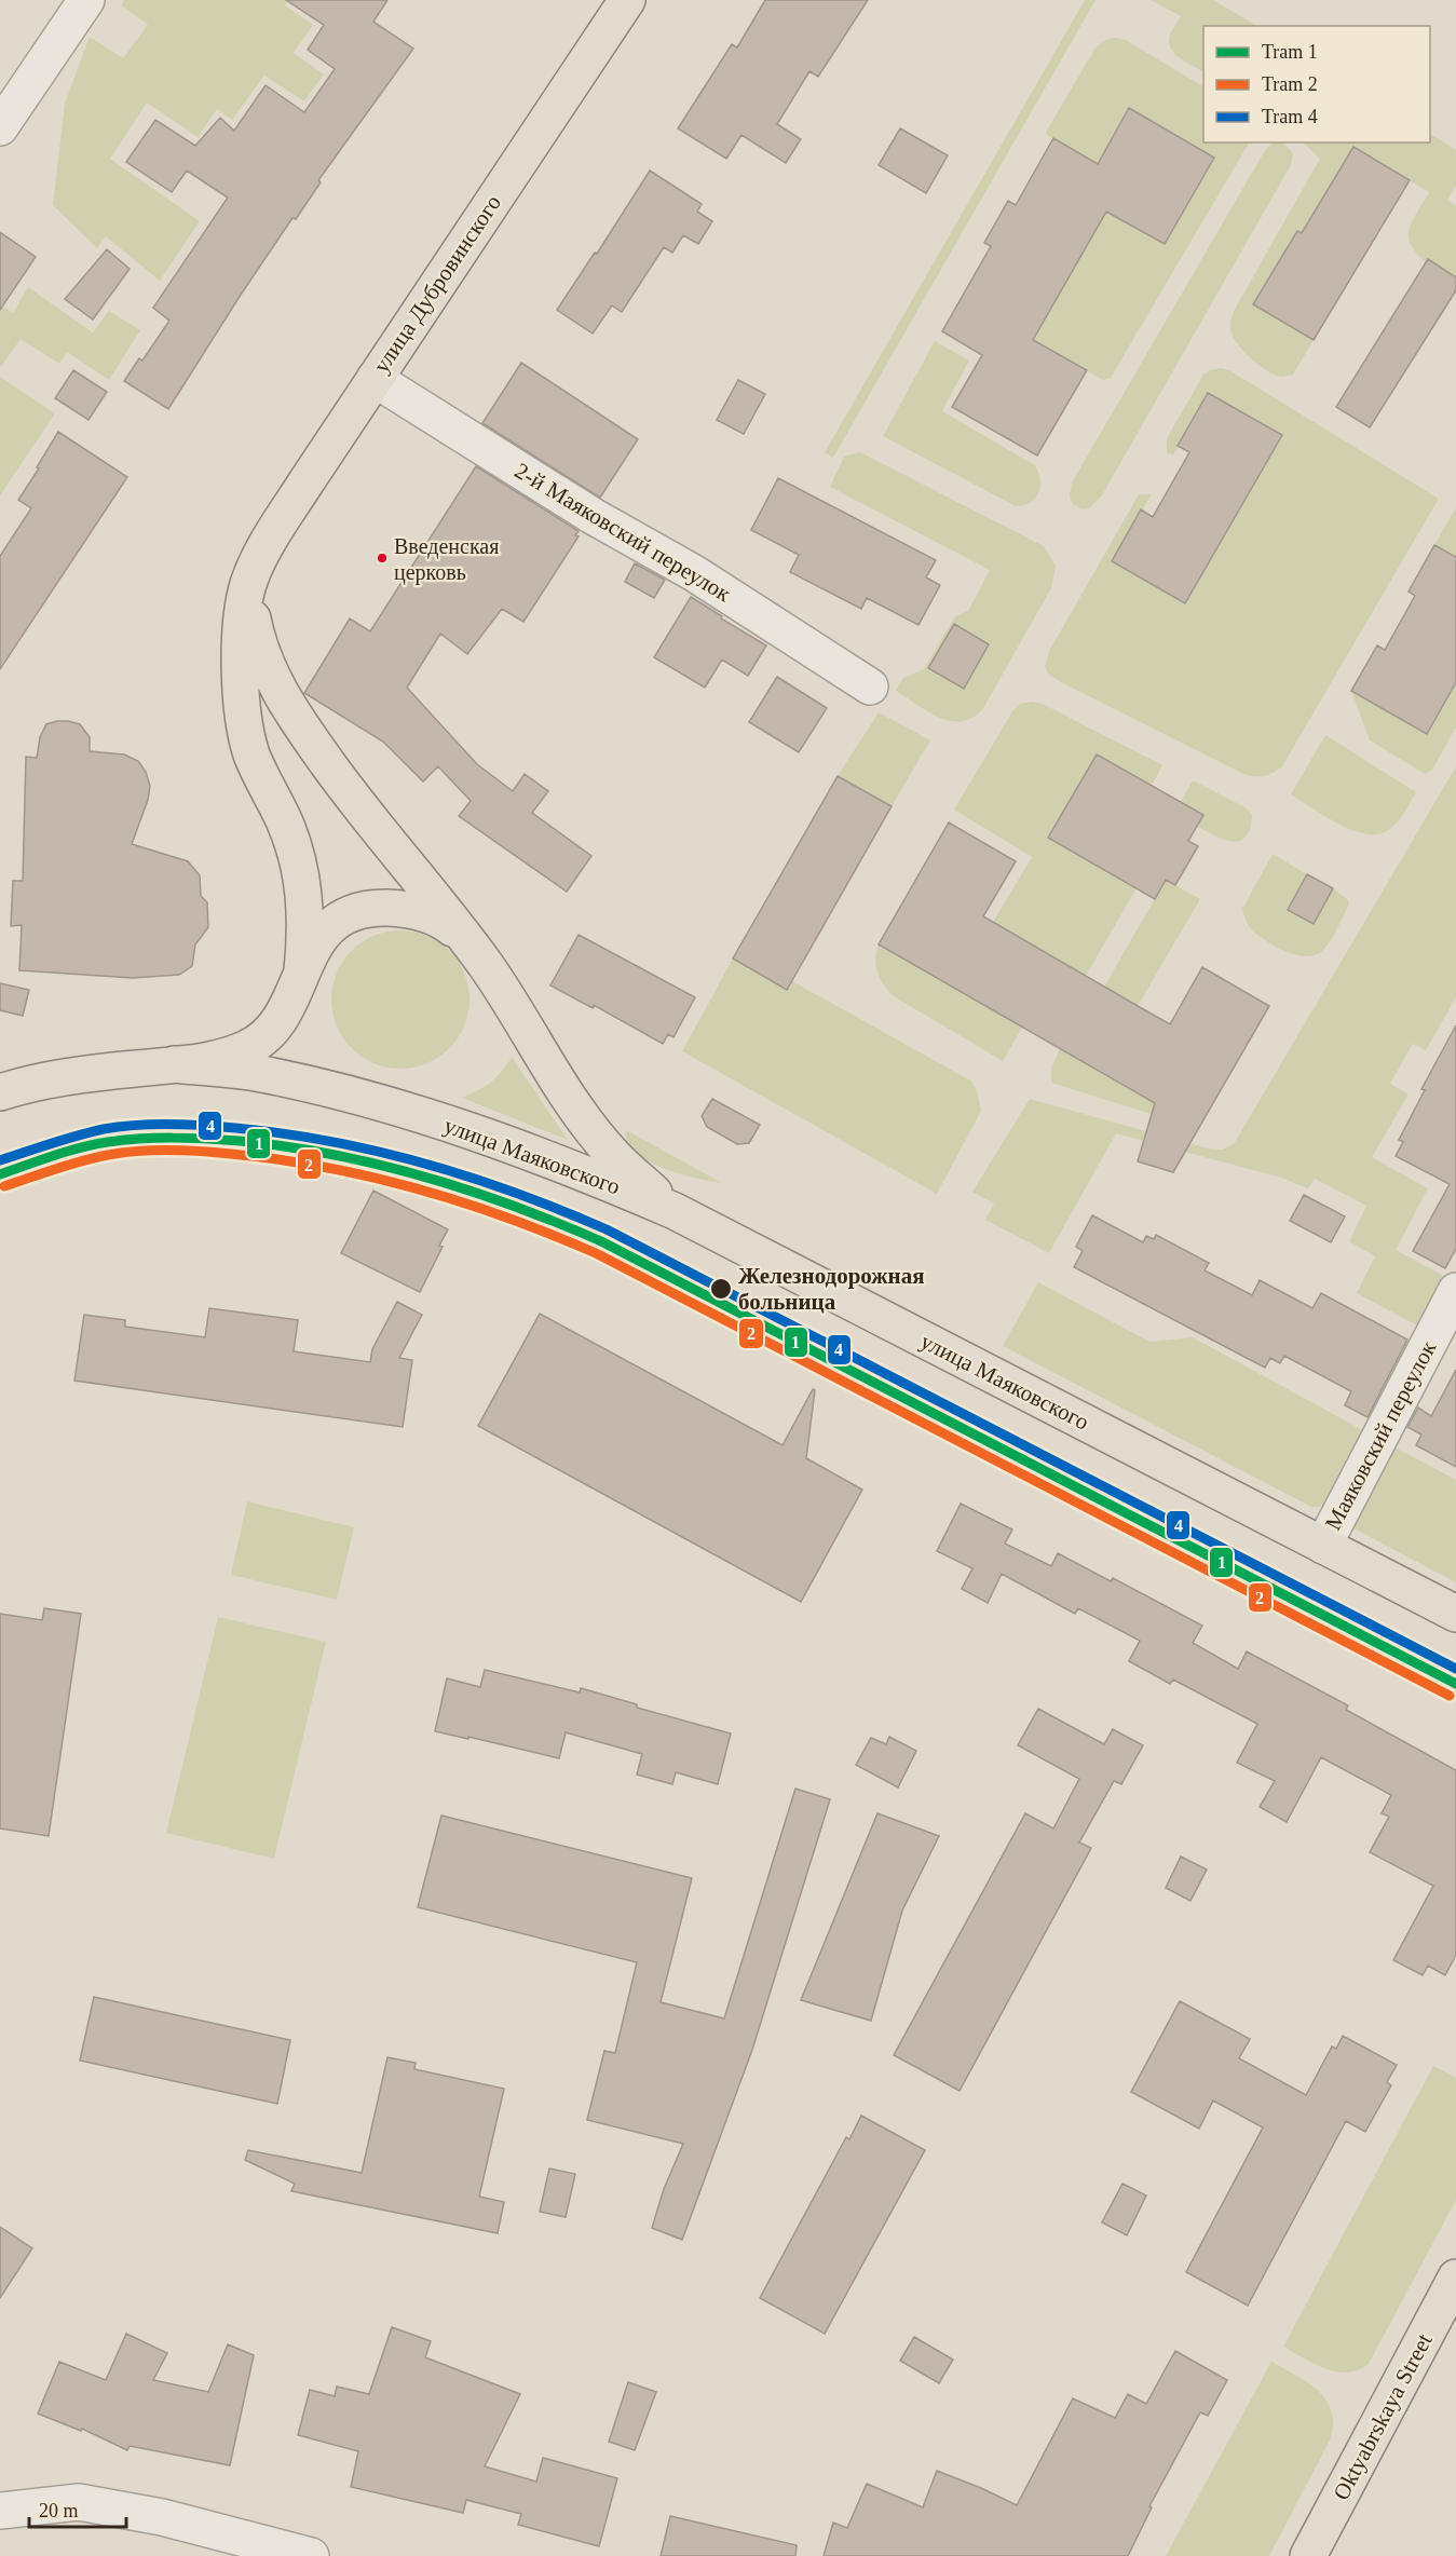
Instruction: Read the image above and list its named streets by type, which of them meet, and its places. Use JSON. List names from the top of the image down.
{
  "streets": {
    "main road": ["улица Дубровинского", "улица Маяковского", "Oktyabrskaya Street"],
    "street": ["2-й Маяковский переулок", "Маяковский переулок"]
  },
  "crossings": [
    ["улица Дубровинского", "2-й Маяковский переулок"],
    ["улица Маяковского", "Маяковский переулок"]
  ],
  "places": ["Введенская церковь", "Железнодорожная больница"],
  "lines": ["tram line 4", "tram line 1", "tram line 2"],
  "legend": ["Tram 1", "Tram 2", "Tram 4"],
  "scale_bar": "20 m"
}
